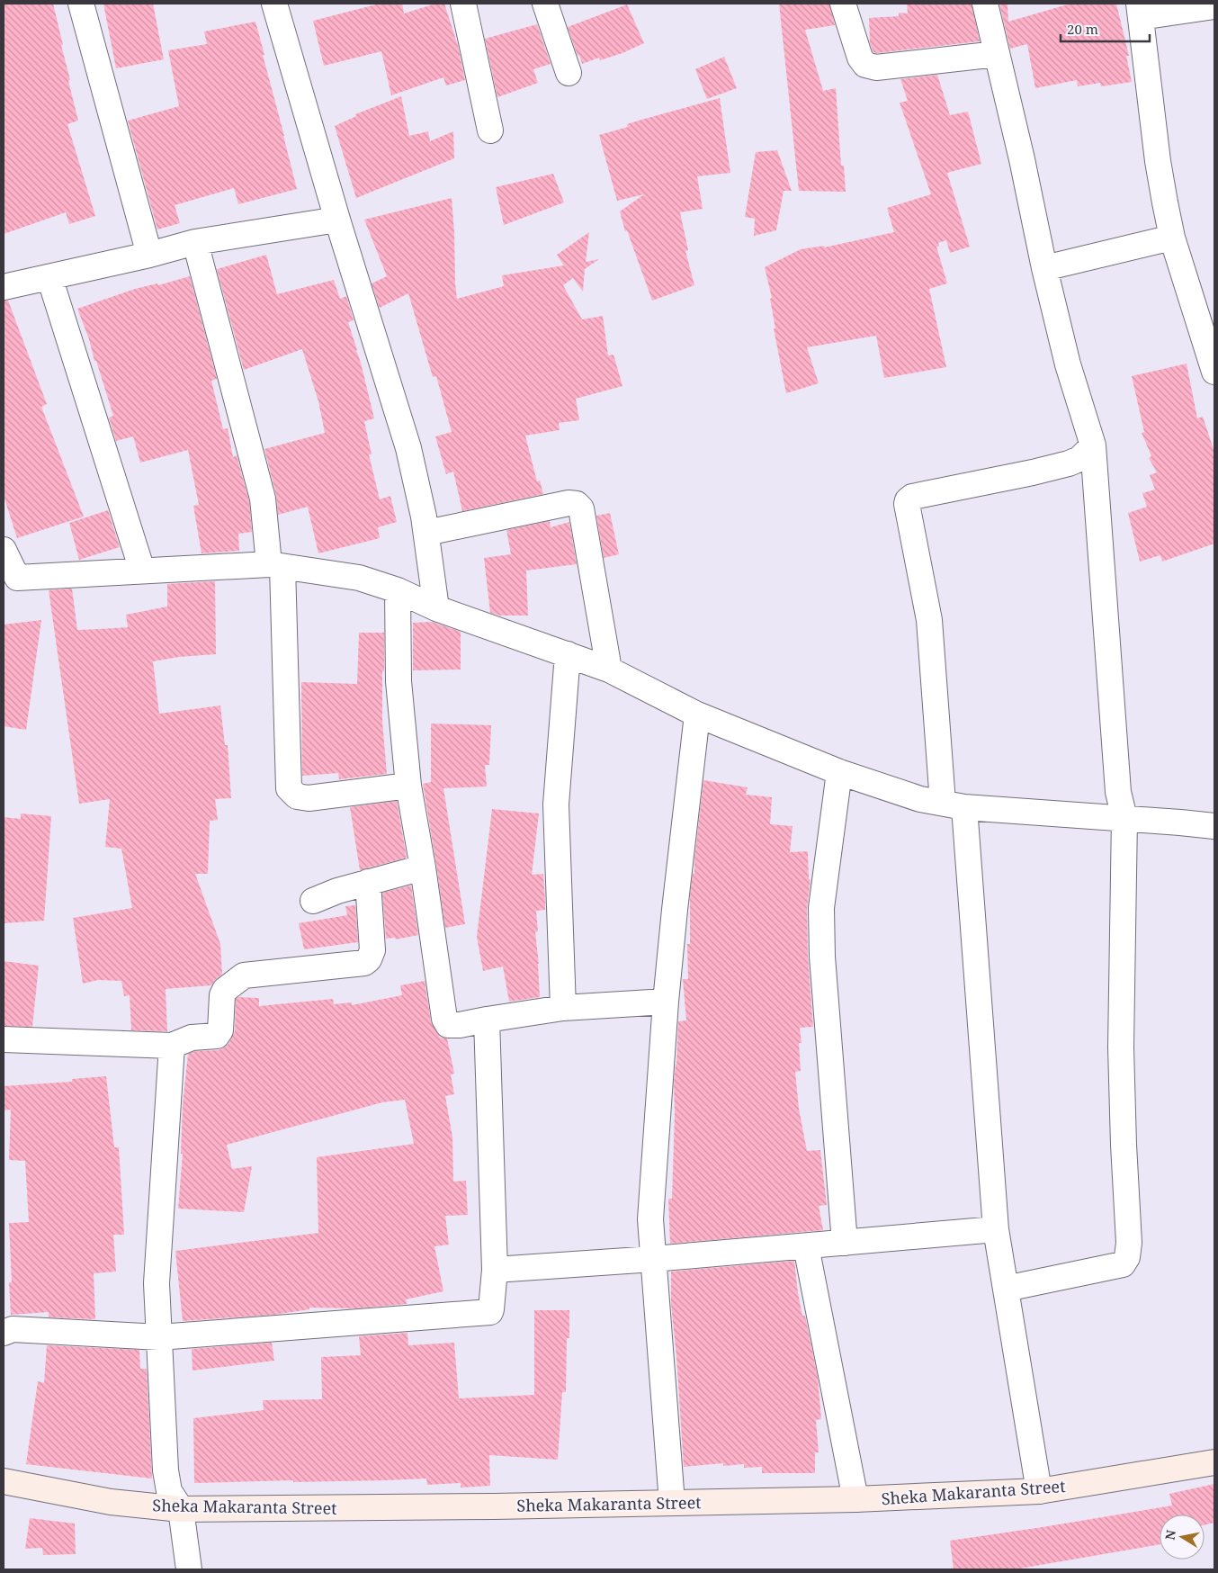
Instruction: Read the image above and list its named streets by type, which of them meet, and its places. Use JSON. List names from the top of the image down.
{
  "streets": {
    "street": ["Sheka Makaranta Street"]
  },
  "scale_bar": "20 m",
  "north": "left"
}
